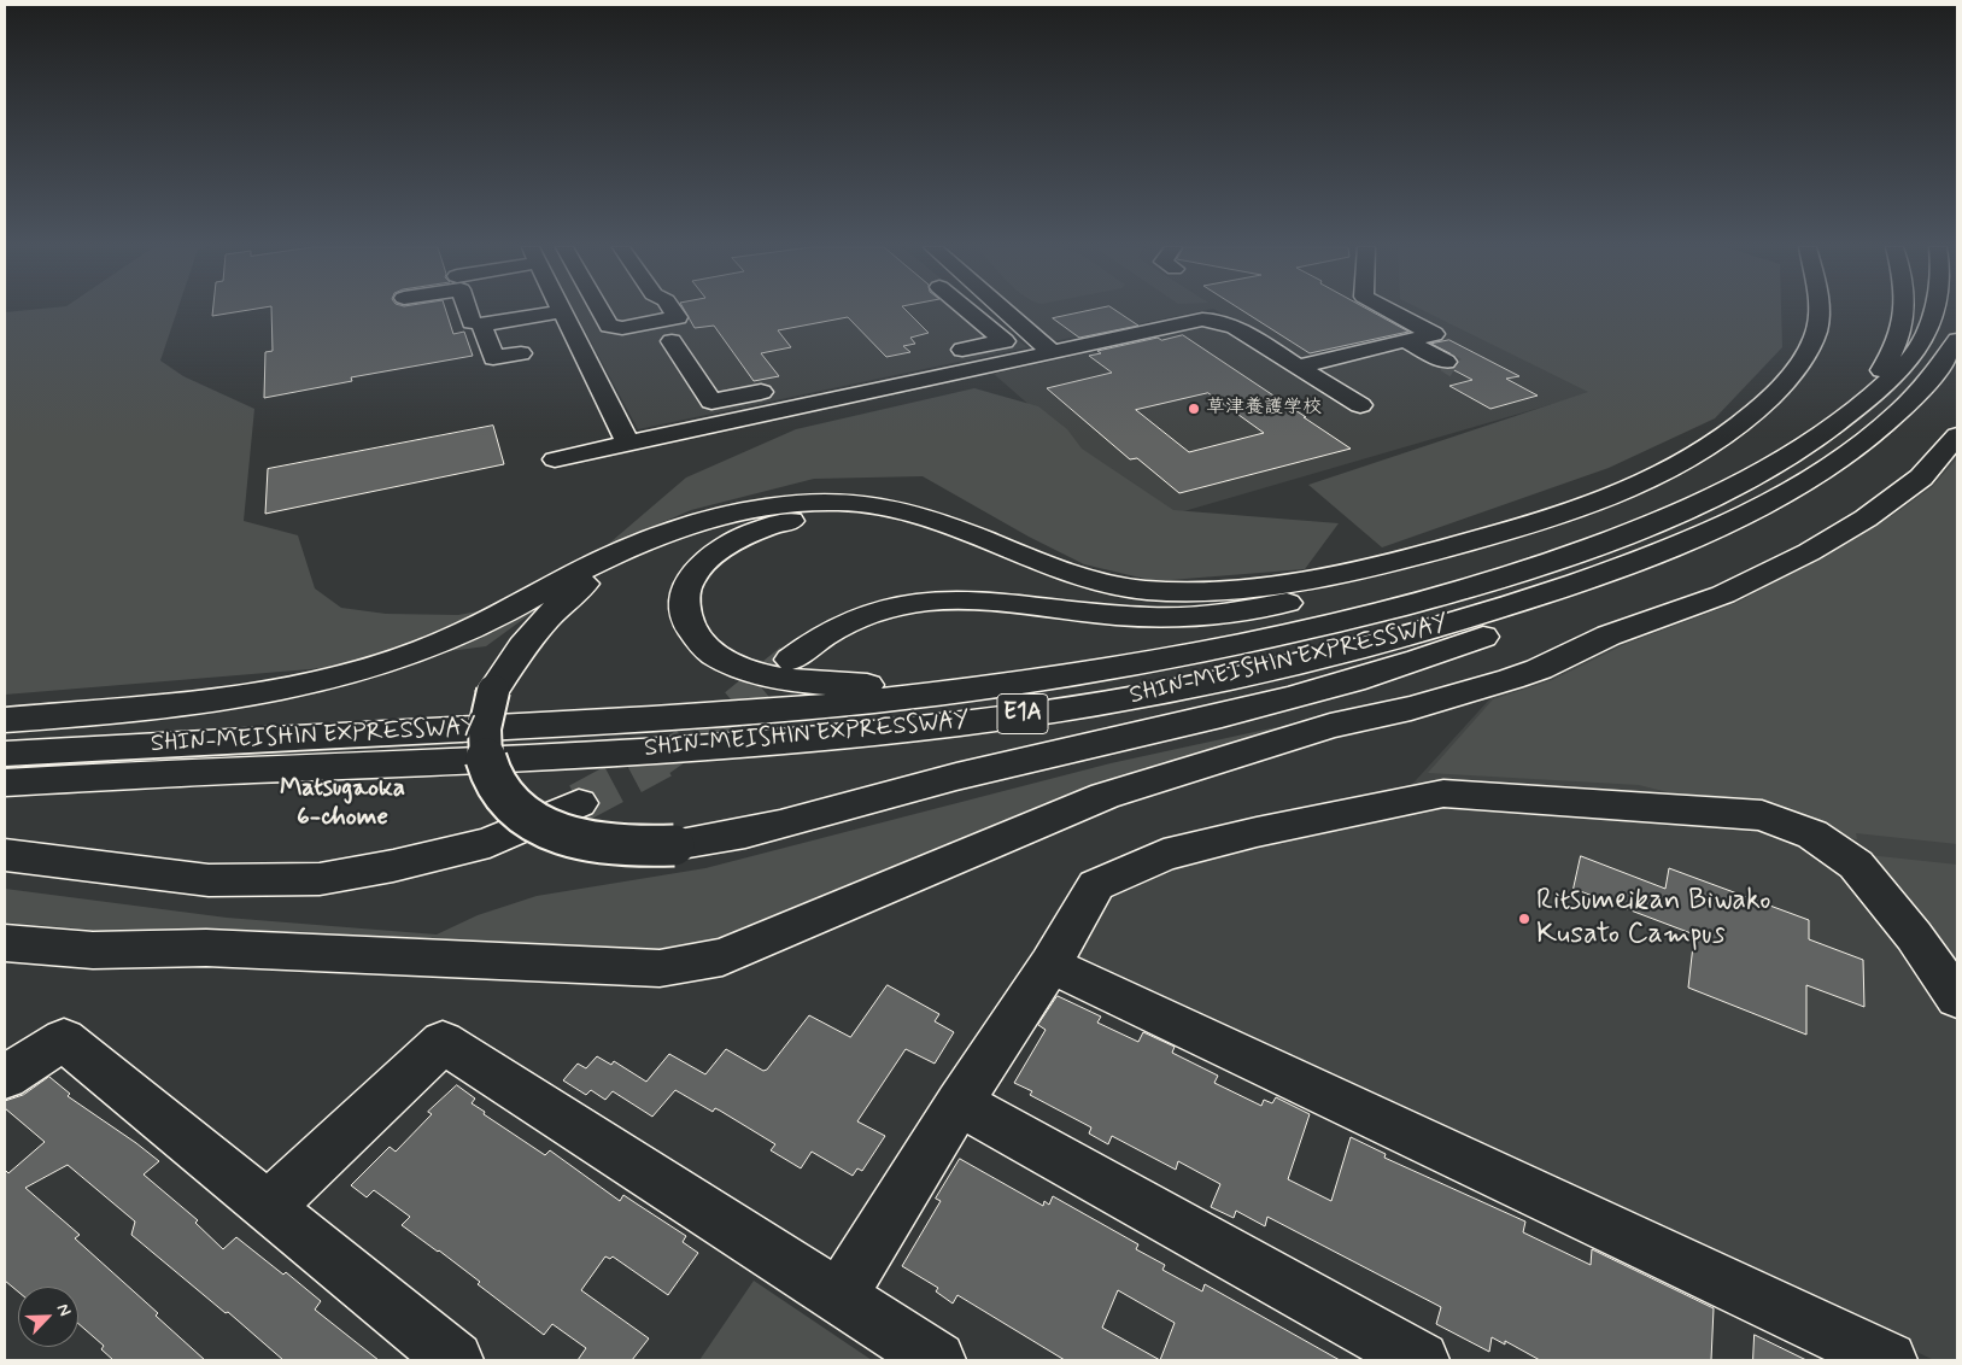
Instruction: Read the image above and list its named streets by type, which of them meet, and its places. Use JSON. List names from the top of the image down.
{
  "streets": {
    "main road": ["SHIN-MEISHIN EXPRESSWAY", "E1A"]
  },
  "districts": ["Matsugaoka 6-chome"],
  "places": ["草津養護学校", "Ritsumeikan Biwako Kusato Campus"],
  "north": "top right"
}
